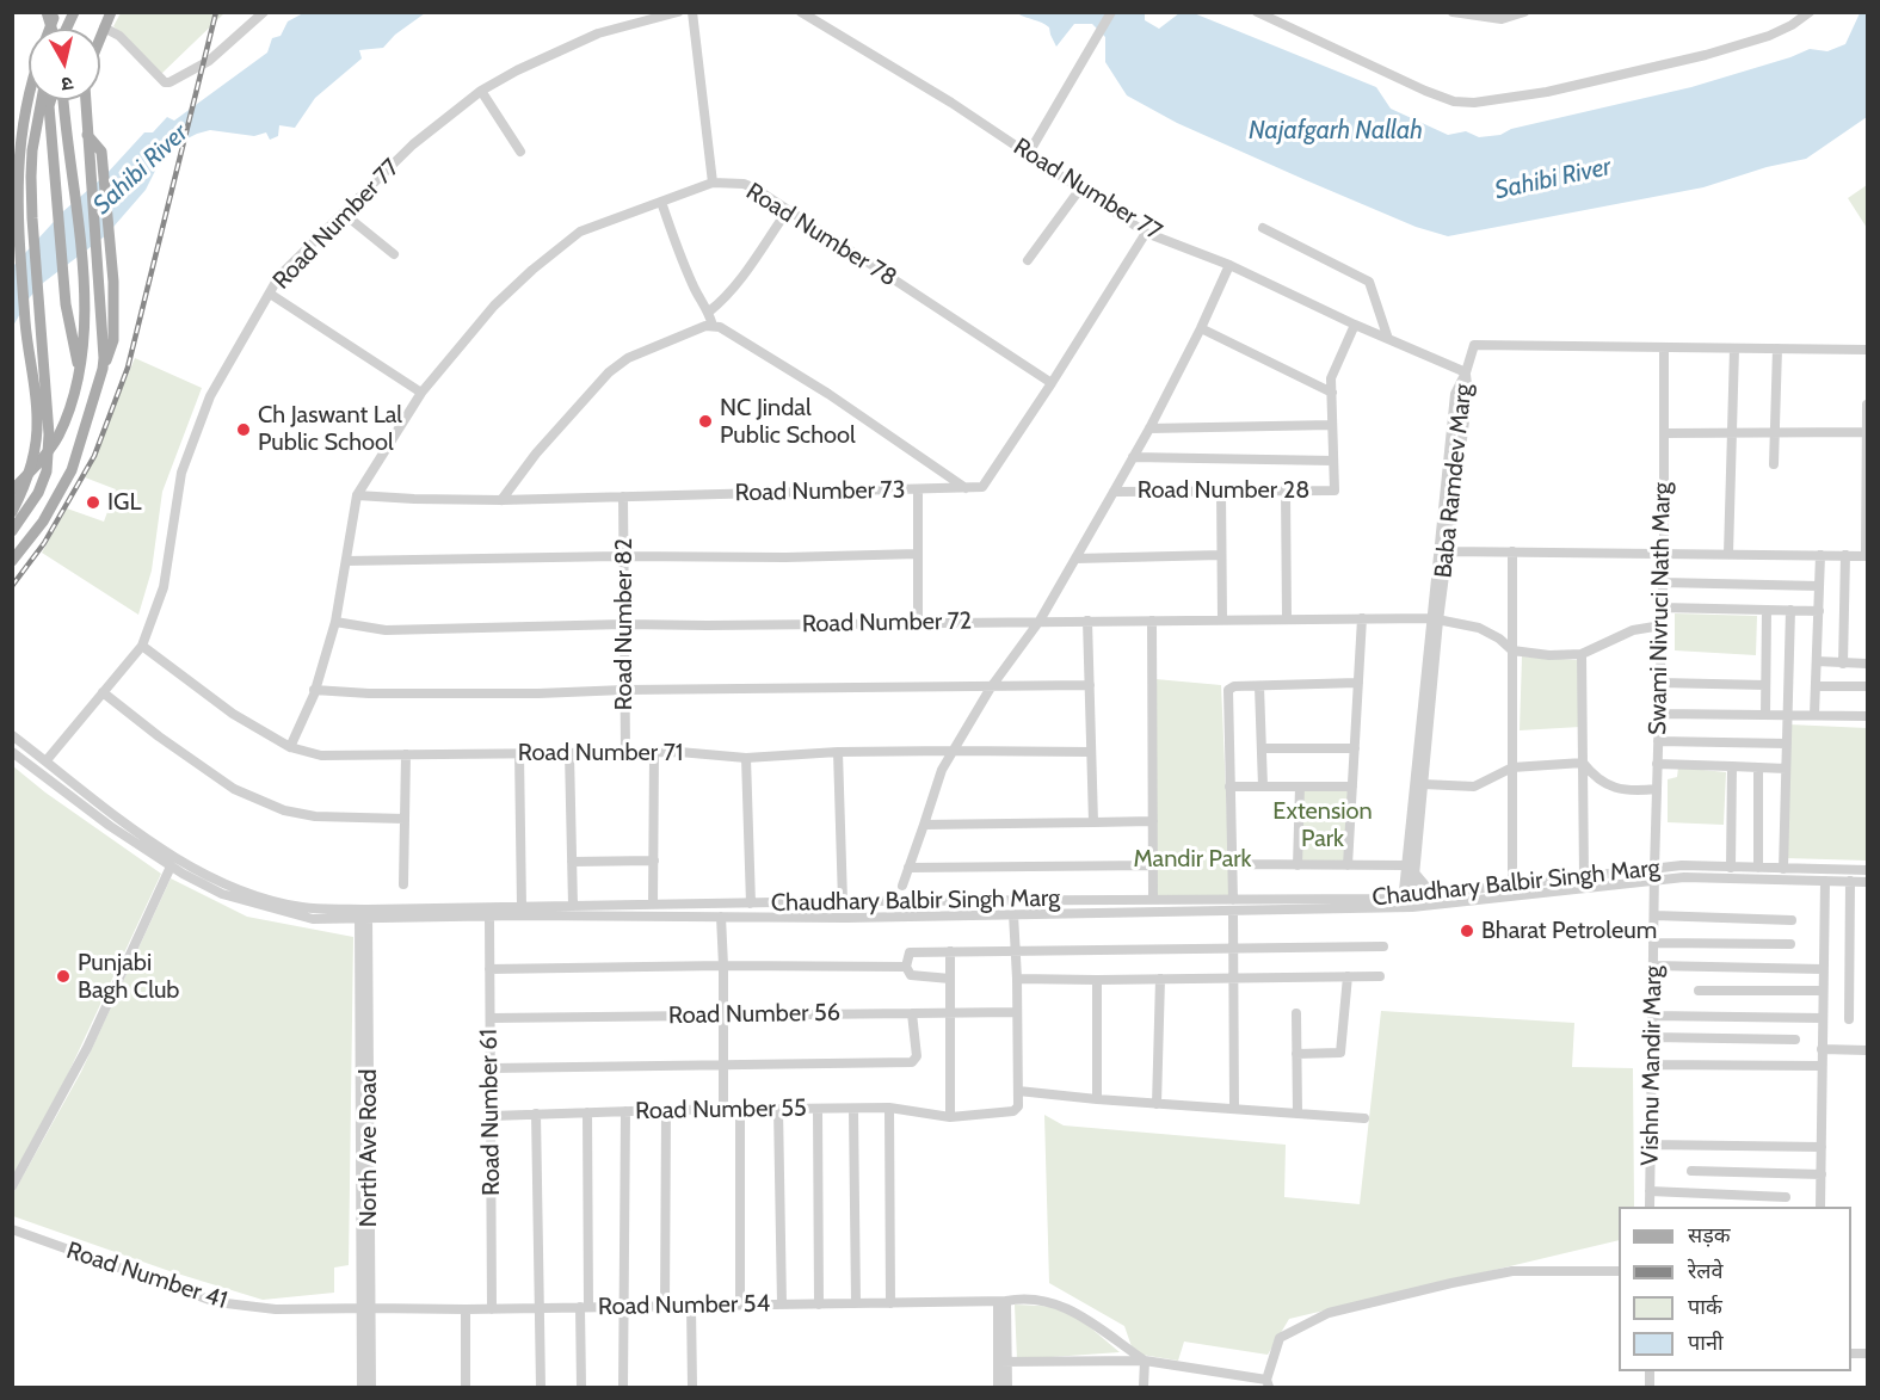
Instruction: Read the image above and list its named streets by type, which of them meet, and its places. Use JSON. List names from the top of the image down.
{
  "streets": {
    "street": [
      "Road Number 77",
      "Road Number 78",
      "Baba Ramdev Marg",
      "Road Number 28",
      "Road Number 73",
      "Swami Nivruci Nath Marg",
      "Road Number 72",
      "Road Number 82",
      "Road Number 71",
      "Chaudhary Balbir Singh Marg",
      "Road Number 56",
      "Vishnu Mandir Marg",
      "Road Number 55",
      "Road Number 61",
      "North Ave Road",
      "Road Number 41",
      "Road Number 54"
    ]
  },
  "crossings": [
    ["Road Number 77", "Baba Ramdev Marg"],
    ["Road Number 77", "Road Number 28"],
    ["Road Number 77", "Road Number 71"],
    ["Road Number 77", "Chaudhary Balbir Singh Marg"],
    ["Road Number 78", "Road Number 73"],
    ["Road Number 78", "Road Number 72"],
    ["Road Number 78", "Road Number 71"],
    ["Baba Ramdev Marg", "Road Number 72"],
    ["Baba Ramdev Marg", "Chaudhary Balbir Singh Marg"],
    ["Road Number 73", "Road Number 82"],
    ["Swami Nivruci Nath Marg", "Chaudhary Balbir Singh Marg"],
    ["Swami Nivruci Nath Marg", "Vishnu Mandir Marg"],
    ["Road Number 72", "Road Number 82"],
    ["Road Number 82", "Road Number 71"],
    ["Chaudhary Balbir Singh Marg", "Vishnu Mandir Marg"],
    ["Chaudhary Balbir Singh Marg", "Road Number 61"],
    ["Chaudhary Balbir Singh Marg", "North Ave Road"],
    ["Road Number 56", "Road Number 61"],
    ["Road Number 55", "Road Number 61"],
    ["Road Number 61", "Road Number 54"],
    ["North Ave Road", "Road Number 41"],
    ["North Ave Road", "Road Number 54"],
    ["Road Number 41", "Road Number 54"]
  ],
  "water": ["Najafgarh Nallah", "Sahibi River"],
  "parks": ["Extension Park", "Mandir Park"],
  "places": [
    "NC Jindal Public School",
    "Ch Jaswant Lal Public School",
    "IGL",
    "Bharat Petroleum",
    "Punjabi Bagh Club"
  ],
  "legend": [
    "सड़क",
    "रेलवे",
    "पार्क",
    "पानी"
  ],
  "north": "bottom"
}
